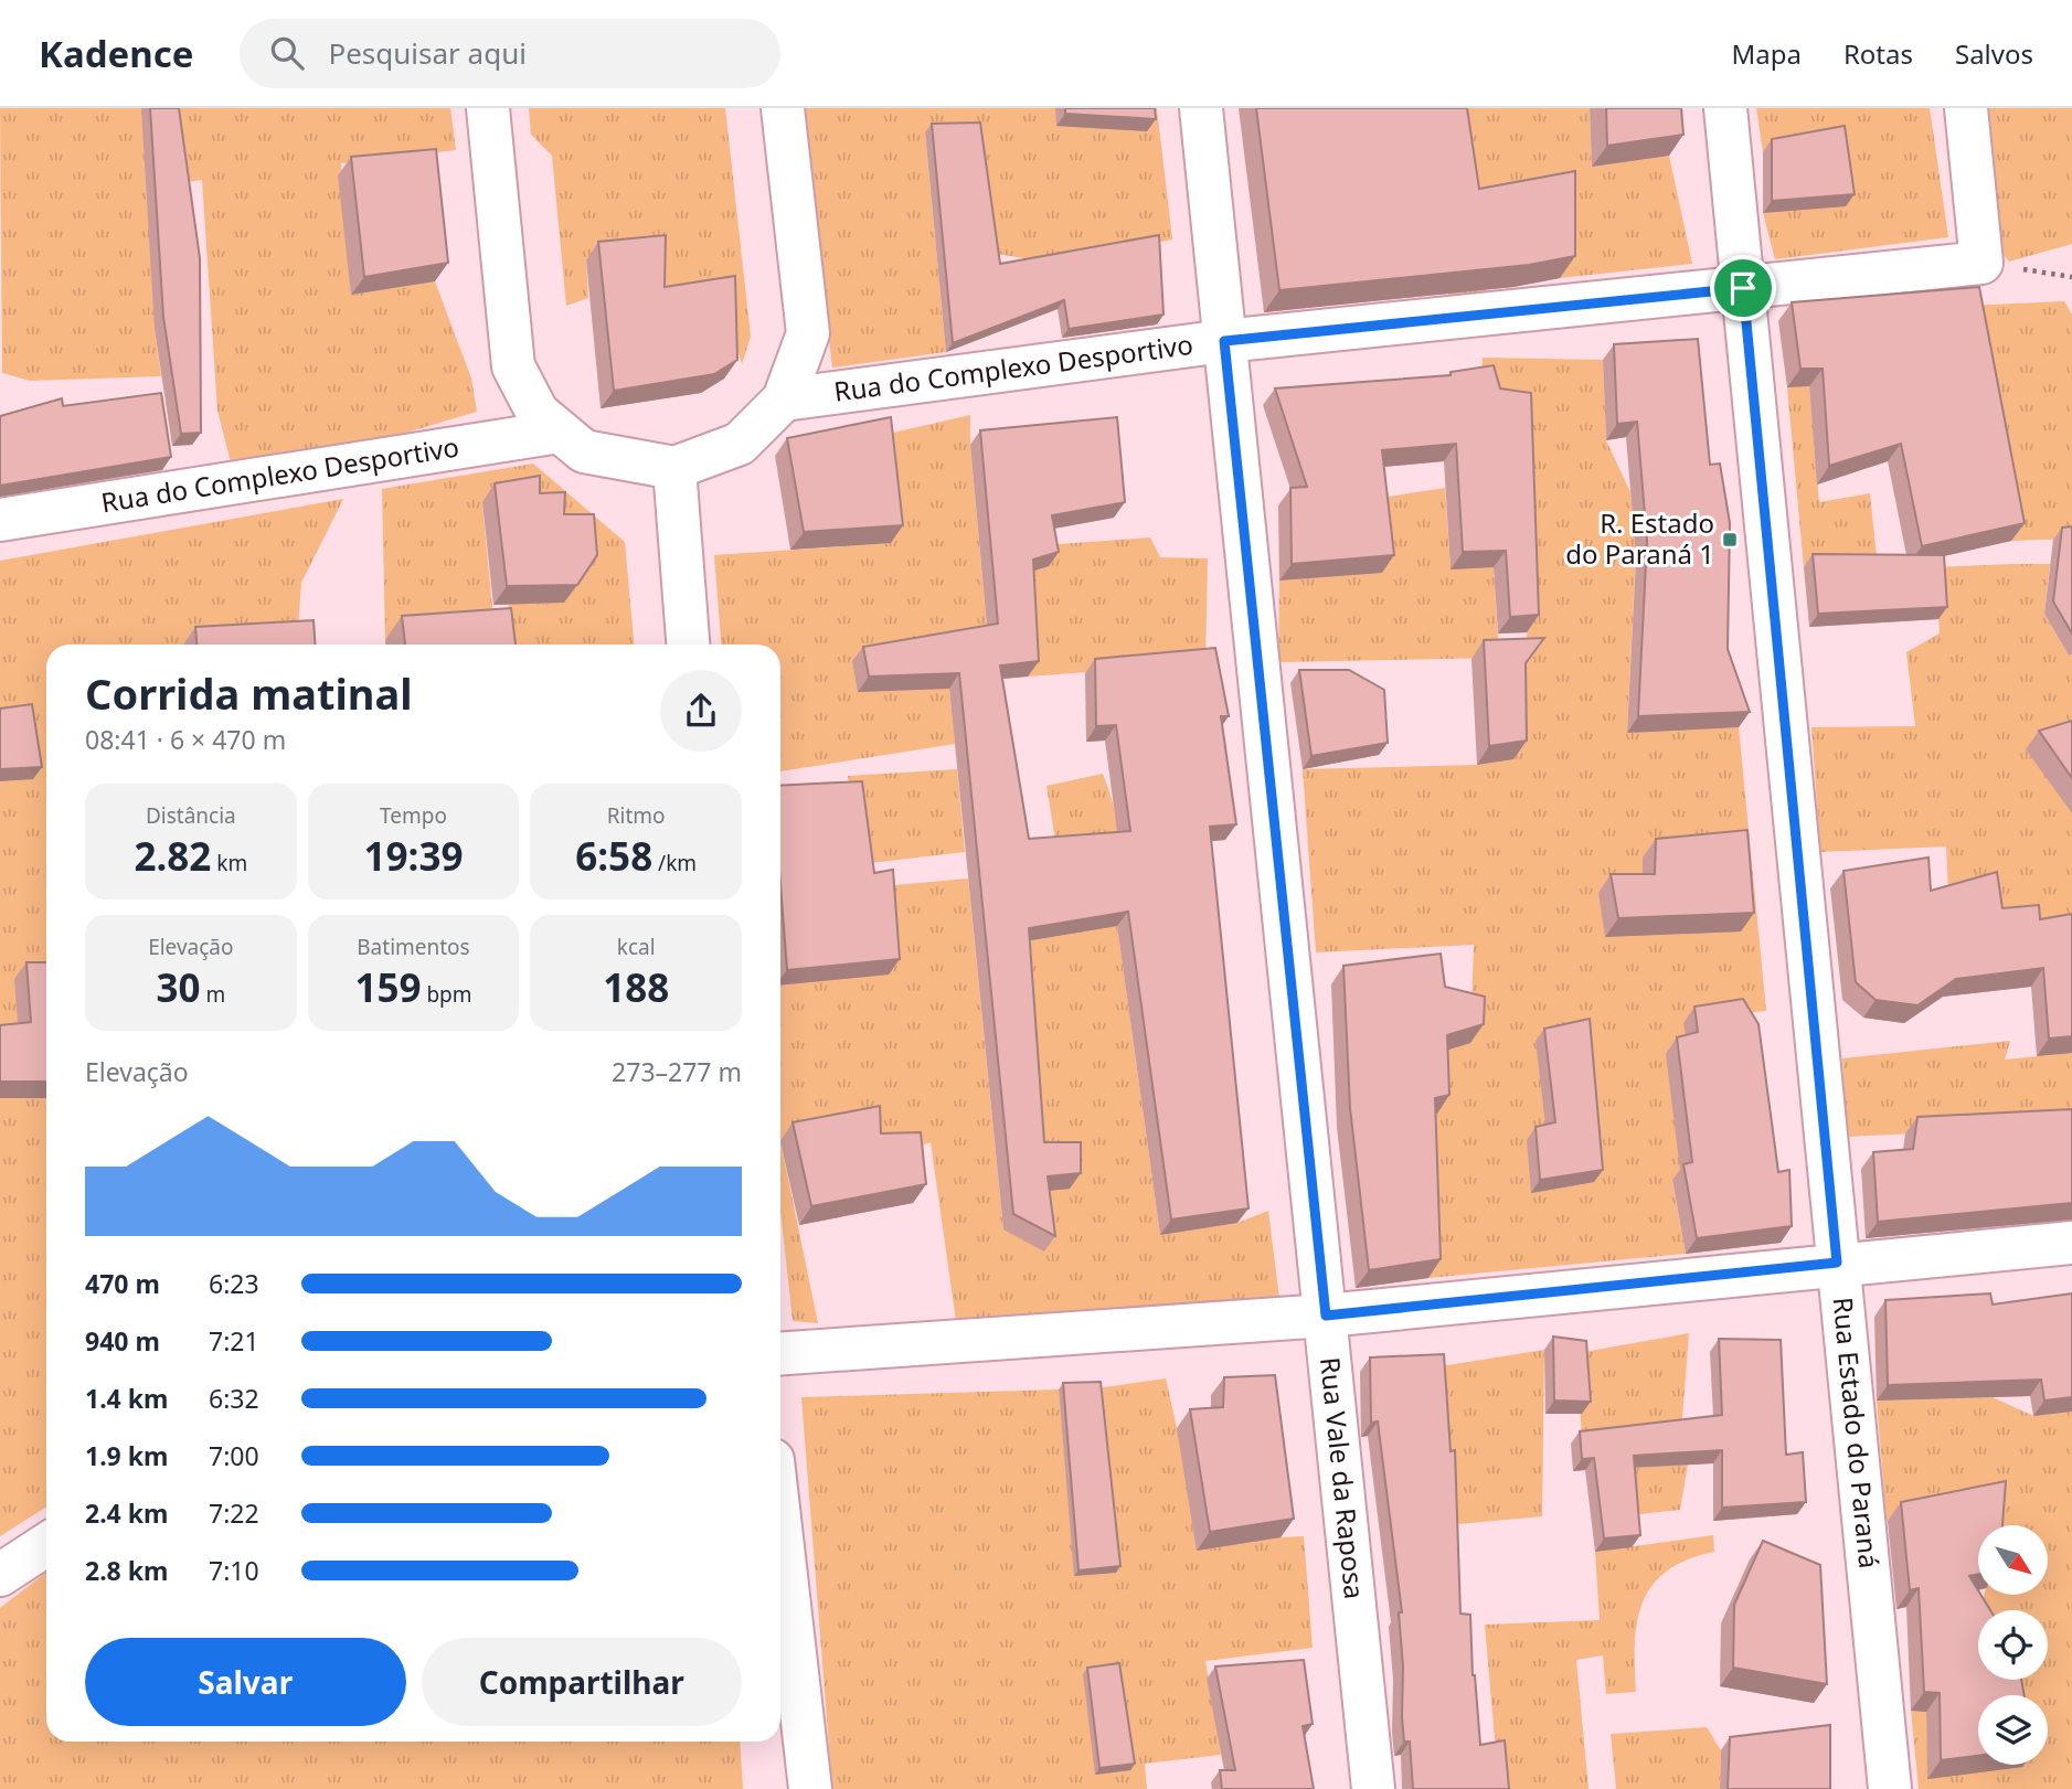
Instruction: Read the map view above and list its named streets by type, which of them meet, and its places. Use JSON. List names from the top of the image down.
{
  "streets": {
    "street": ["Rua do Complexo Desportivo", "Rua Estado do Paraná", "Rua Vale da Raposa"]
  },
  "crossings": [
    ["Rua do Complexo Desportivo", "Rua Estado do Paraná"],
    ["Rua do Complexo Desportivo", "Rua Vale da Raposa"]
  ],
  "places": {
    "transit": ["R. Estado do Paraná 1"]
  },
  "north": "bottom right",
  "page": {
    "header": "Kadence",
    "search": "Pesquisar aqui",
    "nav": ["Mapa", "Rotas", "Salvos"],
    "heading": ["Corrida matinal", "08:41 · 6 × 470 m"],
    "stats": [
      ["Distância", "2.82 km"],
      ["Tempo", "19:39"],
      ["Ritmo", "6:58 /km"],
      ["Elevação", "30 m"],
      ["Batimentos", "159 bpm"],
      ["kcal", "188"]
    ],
    "chart": ["Elevação", "273–277 m"],
    "list": [
      {
        "name": "470 m",
        "note": "6:23"
      },
      {
        "name": "940 m",
        "note": "7:21"
      },
      {
        "name": "1.4 km",
        "note": "6:32"
      },
      {
        "name": "1.9 km",
        "note": "7:00"
      },
      {
        "name": "2.4 km",
        "note": "7:22"
      },
      {
        "name": "2.8 km",
        "note": "7:10"
      }
    ],
    "buttons": ["Salvar", "Compartilhar"]
  }
}
